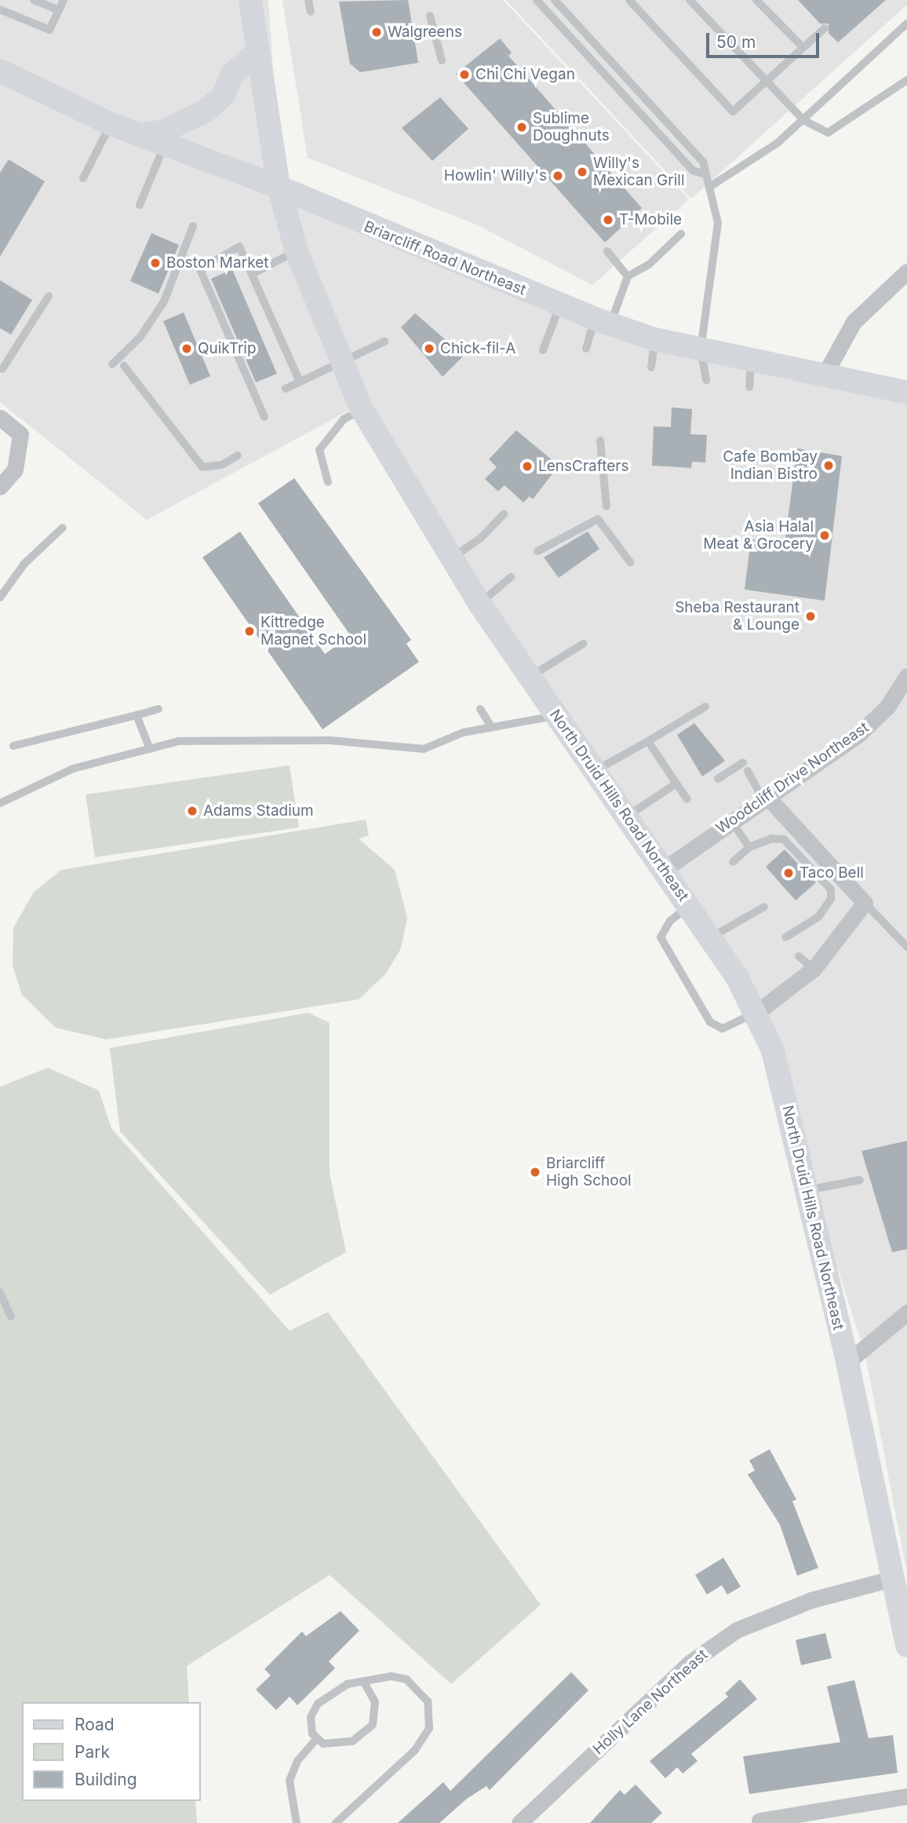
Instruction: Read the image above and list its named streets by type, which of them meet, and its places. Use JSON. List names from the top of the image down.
{
  "streets": {
    "main road": ["Briarcliff Road Northeast", "North Druid Hills Road Northeast"],
    "street": ["Woodcliff Drive Northeast", "Holly Lane Northeast"]
  },
  "crossings": [
    ["Briarcliff Road Northeast", "North Druid Hills Road Northeast"],
    ["Woodcliff Drive Northeast", "North Druid Hills Road Northeast"],
    ["North Druid Hills Road Northeast", "Holly Lane Northeast"]
  ],
  "places": [
    "Walgreens",
    "Chi Chi Vegan",
    "Sublime Doughnuts",
    "Willy's Mexican Grill",
    "Howlin' Willy's",
    "T-Mobile",
    "Boston Market",
    "QuikTrip",
    "Chick-fil-A",
    "Cafe Bombay Indian Bistro",
    "LensCrafters",
    "Asia Halal Meat & Grocery",
    "Sheba Restaurant & Lounge",
    "Kittredge Magnet School",
    "Adams Stadium",
    "Taco Bell",
    "Briarcliff High School"
  ],
  "legend": ["Road", "Park", "Building"],
  "scale_bar": "50 m"
}
